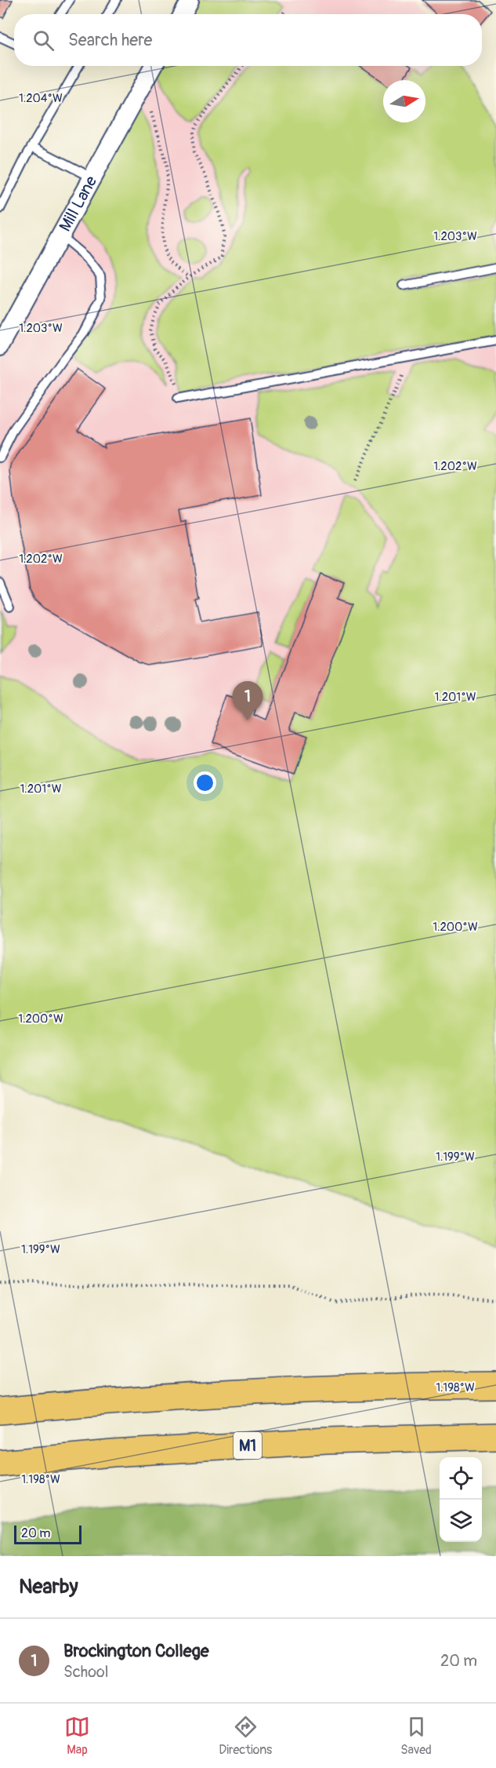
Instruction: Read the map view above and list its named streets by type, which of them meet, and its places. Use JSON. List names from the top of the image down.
{
  "streets": {
    "highway": ["M1"],
    "street": ["Mill Lane"]
  },
  "scale_bar": "20 m",
  "north": "right",
  "page": {
    "search": "Search here",
    "pins": "1",
    "scale": "20 m",
    "heading": "Nearby",
    "list": [
      {
        "mark": "1",
        "name": "Brockington College",
        "note": "School",
        "value": "20 m"
      }
    ],
    "nav": ["Map", "Directions", "Saved"]
  },
  "coordinates": [
    "1.204°W",
    "1.203°W",
    "1.202°W",
    "1.201°W",
    "1.200°W",
    "1.199°W",
    "1.198°W"
  ]
}
